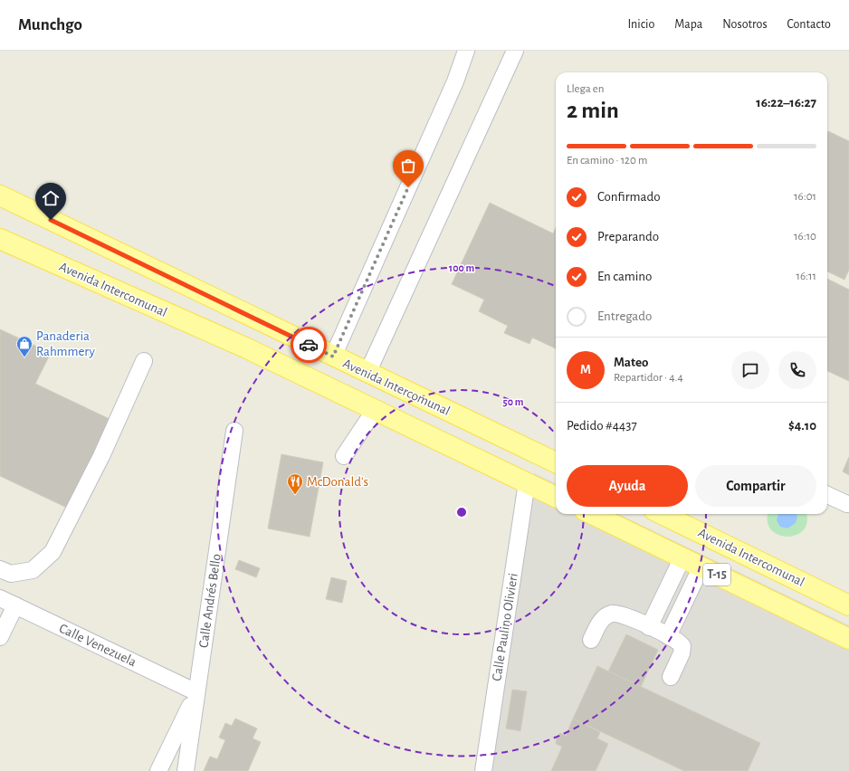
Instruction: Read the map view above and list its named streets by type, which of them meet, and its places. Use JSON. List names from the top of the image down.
{
  "streets": {
    "main road": ["Avenida Intercomunal", "T-15"],
    "street": ["Calle Andrés Bello", "Calle Paulino Olivieri", "Calle Venezuela"]
  },
  "crossings": [
    ["Avenida Intercomunal", "Calle Paulino Olivieri"],
    ["Calle Andrés Bello", "Calle Venezuela"]
  ],
  "places": {
    "shop": ["Panaderia Rahmmery"],
    "restaurant": ["McDonald's"]
  },
  "page": {
    "header": "Munchgo",
    "nav": [
      "Inicio",
      "Mapa",
      "Nosotros",
      "Contacto"
    ],
    "heading": ["2 min", "Llega en", "16:22–16:27"],
    "panel": [
      "Mateo",
      "Repartidor · 4.4",
      "Pedido #4437",
      "$4.10"
    ],
    "bar": "En camino · 120 m",
    "list": [
      ["Confirmado", "16:01"],
      ["Preparando", "16:10"],
      ["En camino", "16:11"],
      "Entregado"
    ],
    "round": "M",
    "buttons": ["Ayuda", "Compartir"]
  },
  "rings": ["100 m", "50 m"]
}
